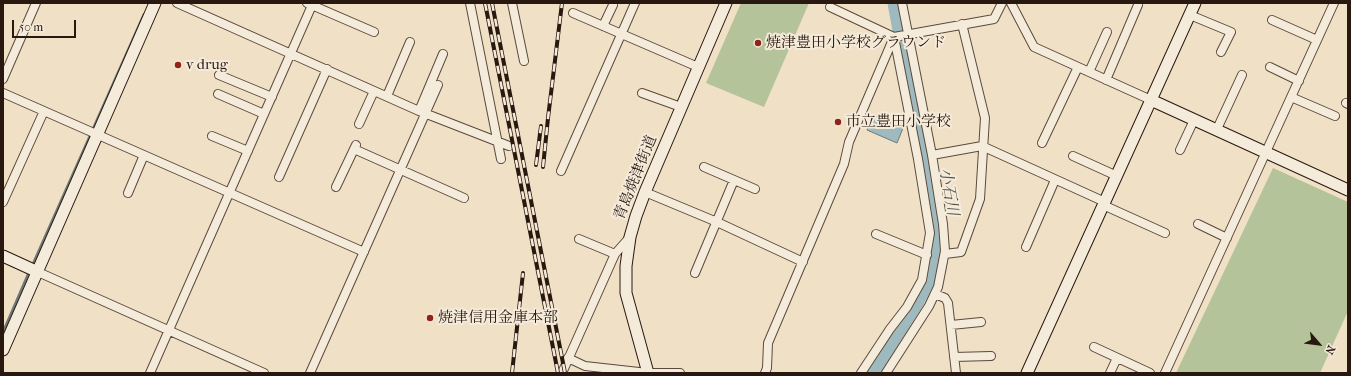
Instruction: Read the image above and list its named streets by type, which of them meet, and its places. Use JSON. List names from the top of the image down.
{
  "streets": {
    "street": ["青島焼津街道"]
  },
  "water": ["小石川"],
  "places": [
    "焼津豊田小学校グラウンド",
    "v drug",
    "市立豊田小学校",
    "焼津信用金庫本部"
  ],
  "scale_bar": "50 m",
  "north": "bottom right"
}
